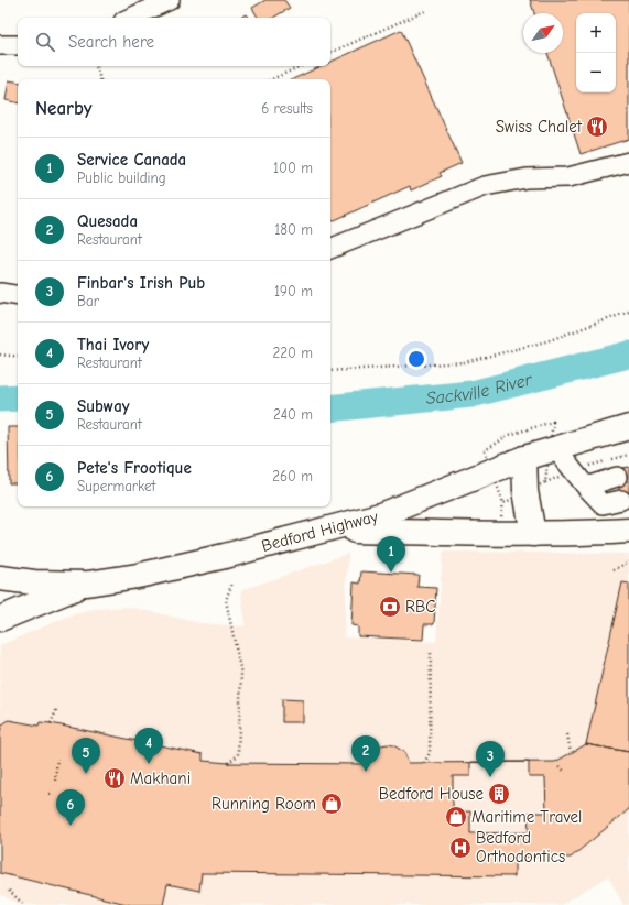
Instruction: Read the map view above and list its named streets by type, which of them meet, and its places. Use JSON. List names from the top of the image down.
{
  "streets": {
    "main road": ["Bedford Highway"]
  },
  "water": ["Sackville River"],
  "places": {
    "restaurant": ["Swiss Chalet", "Makhani"],
    "bank": ["RBC"],
    "building": ["Bedford House"],
    "shop": ["Running Room", "Maritime Travel"],
    "hospital": ["Bedford Orthodontics"]
  },
  "north": "top right",
  "page": {
    "map_buttons": ["+", "−"],
    "search": "Search here",
    "heading": ["Nearby", "6 results"],
    "list": [
      {
        "mark": "1",
        "name": "Service Canada",
        "note": "Public building",
        "value": "100 m"
      },
      {
        "mark": "2",
        "name": "Quesada",
        "note": "Restaurant",
        "value": "180 m"
      },
      {
        "mark": "3",
        "name": "Finbar's Irish Pub",
        "note": "Bar",
        "value": "190 m"
      },
      {
        "mark": "4",
        "name": "Thai Ivory",
        "note": "Restaurant",
        "value": "220 m"
      },
      {
        "mark": "5",
        "name": "Subway",
        "note": "Restaurant",
        "value": "240 m"
      },
      {
        "mark": "6",
        "name": "Pete's Frootique",
        "note": "Supermarket",
        "value": "260 m"
      }
    ],
    "pins": [
      "1",
      "4",
      "2",
      "5",
      "3",
      "6"
    ]
  }
}
